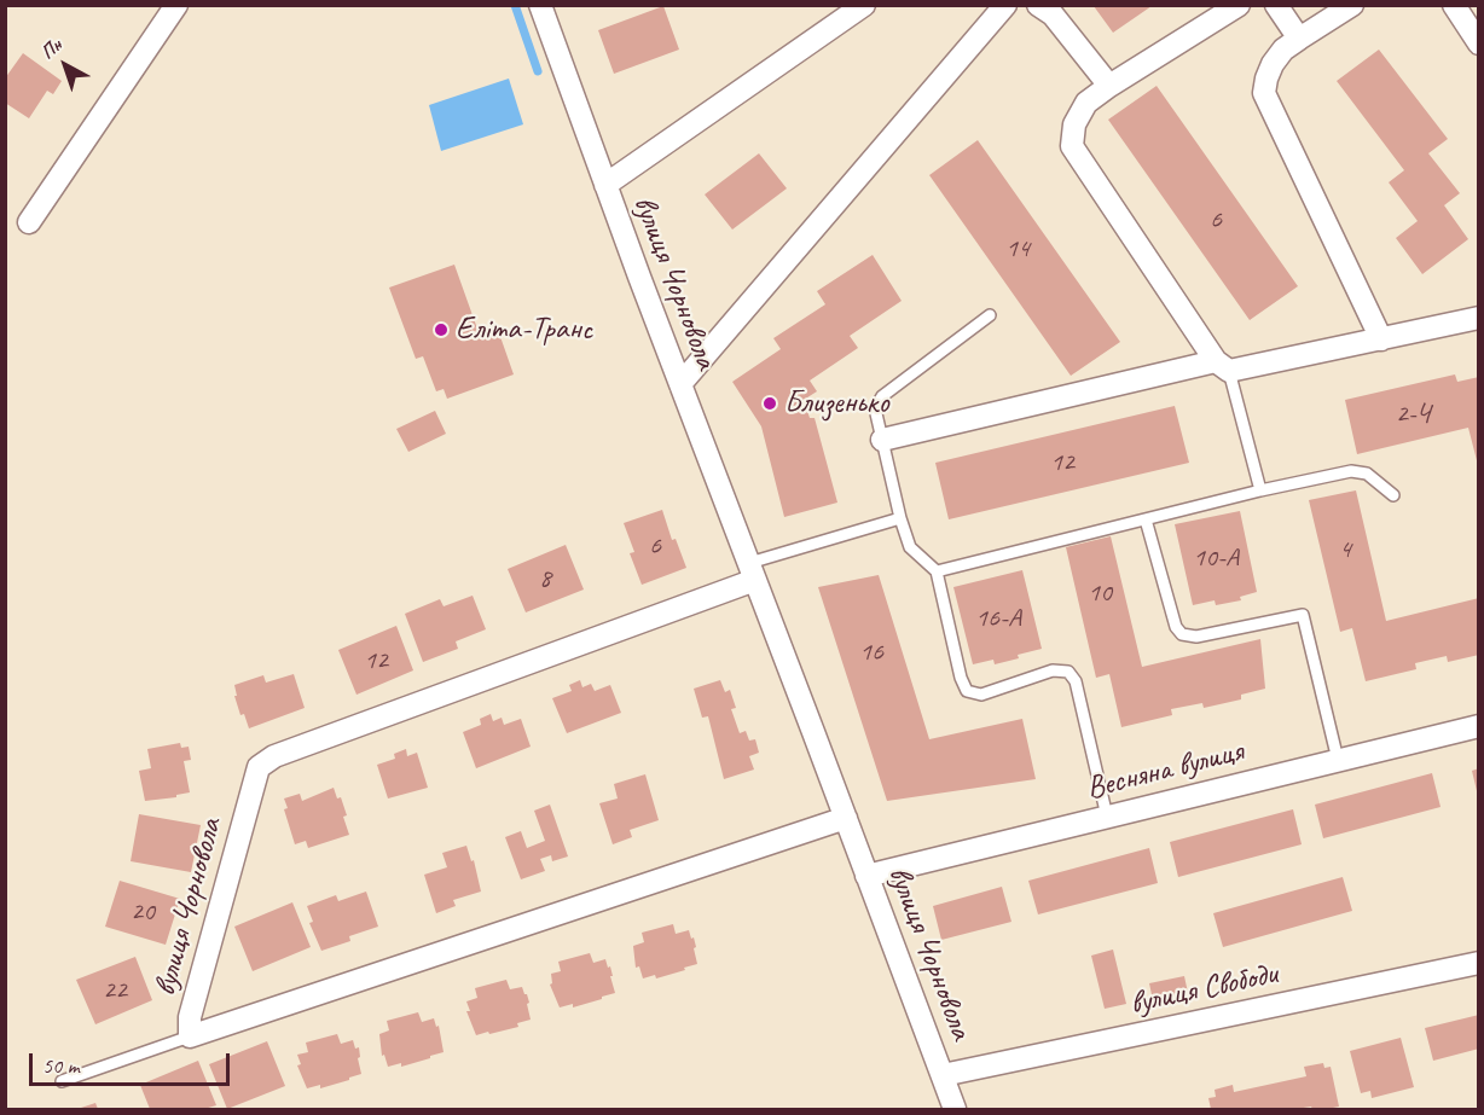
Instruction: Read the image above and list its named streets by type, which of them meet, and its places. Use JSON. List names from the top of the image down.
{
  "streets": {
    "street": ["вулиця Чорновола", "Весняна вулиця", "вулиця Свободи"]
  },
  "crossings": [
    ["вулиця Чорновола", "Весняна вулиця"],
    ["вулиця Чорновола", "вулиця Свободи"]
  ],
  "places": ["Еліта-Транс", "Близенько"],
  "house_numbers": [
    "6",
    "14",
    "2-Ч",
    "12",
    "6",
    "4",
    "10-А",
    "8",
    "10",
    "16-А",
    "16",
    "12",
    "20",
    "22"
  ],
  "scale_bar": "50 m",
  "north": "top left"
}
